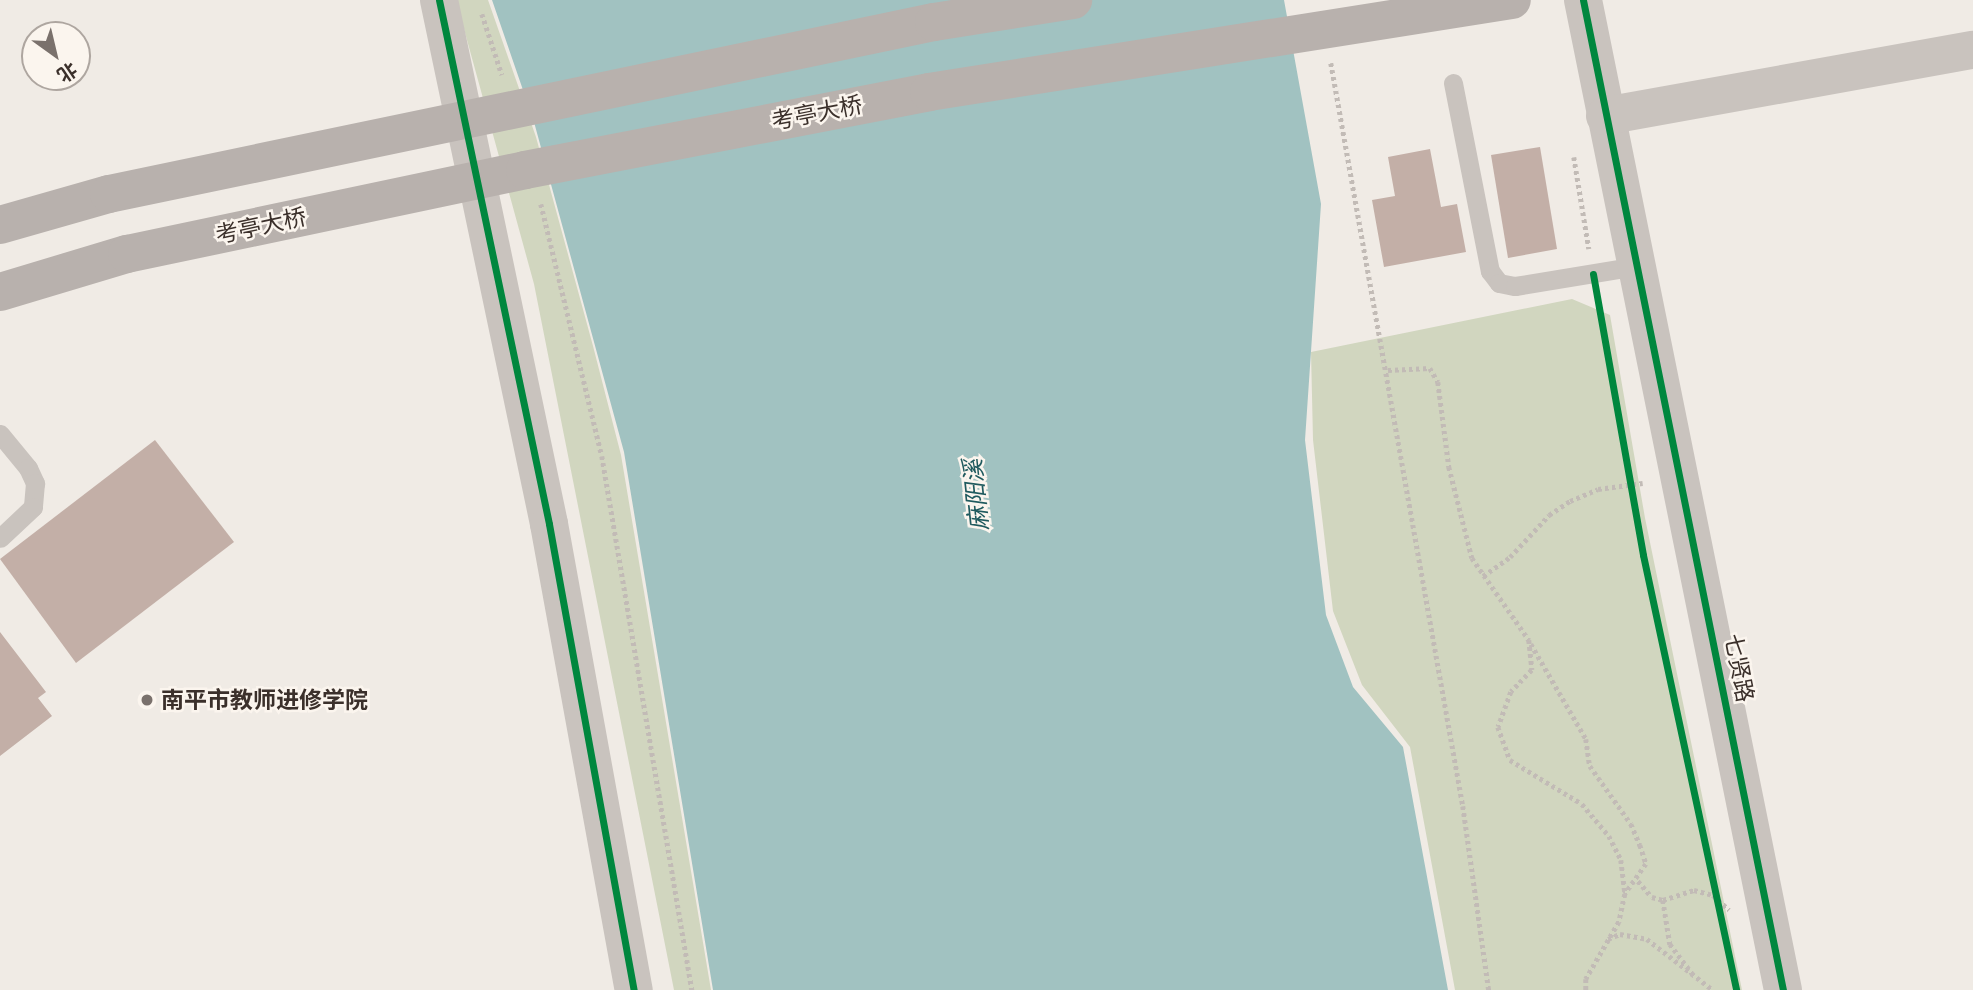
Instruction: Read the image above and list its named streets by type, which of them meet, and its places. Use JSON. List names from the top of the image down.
{
  "streets": {
    "main road": ["考亭大桥"],
    "street": ["七贤路"]
  },
  "water": ["麻阳溪"],
  "places": ["南平市教师进修学院"],
  "north": "bottom right"
}
